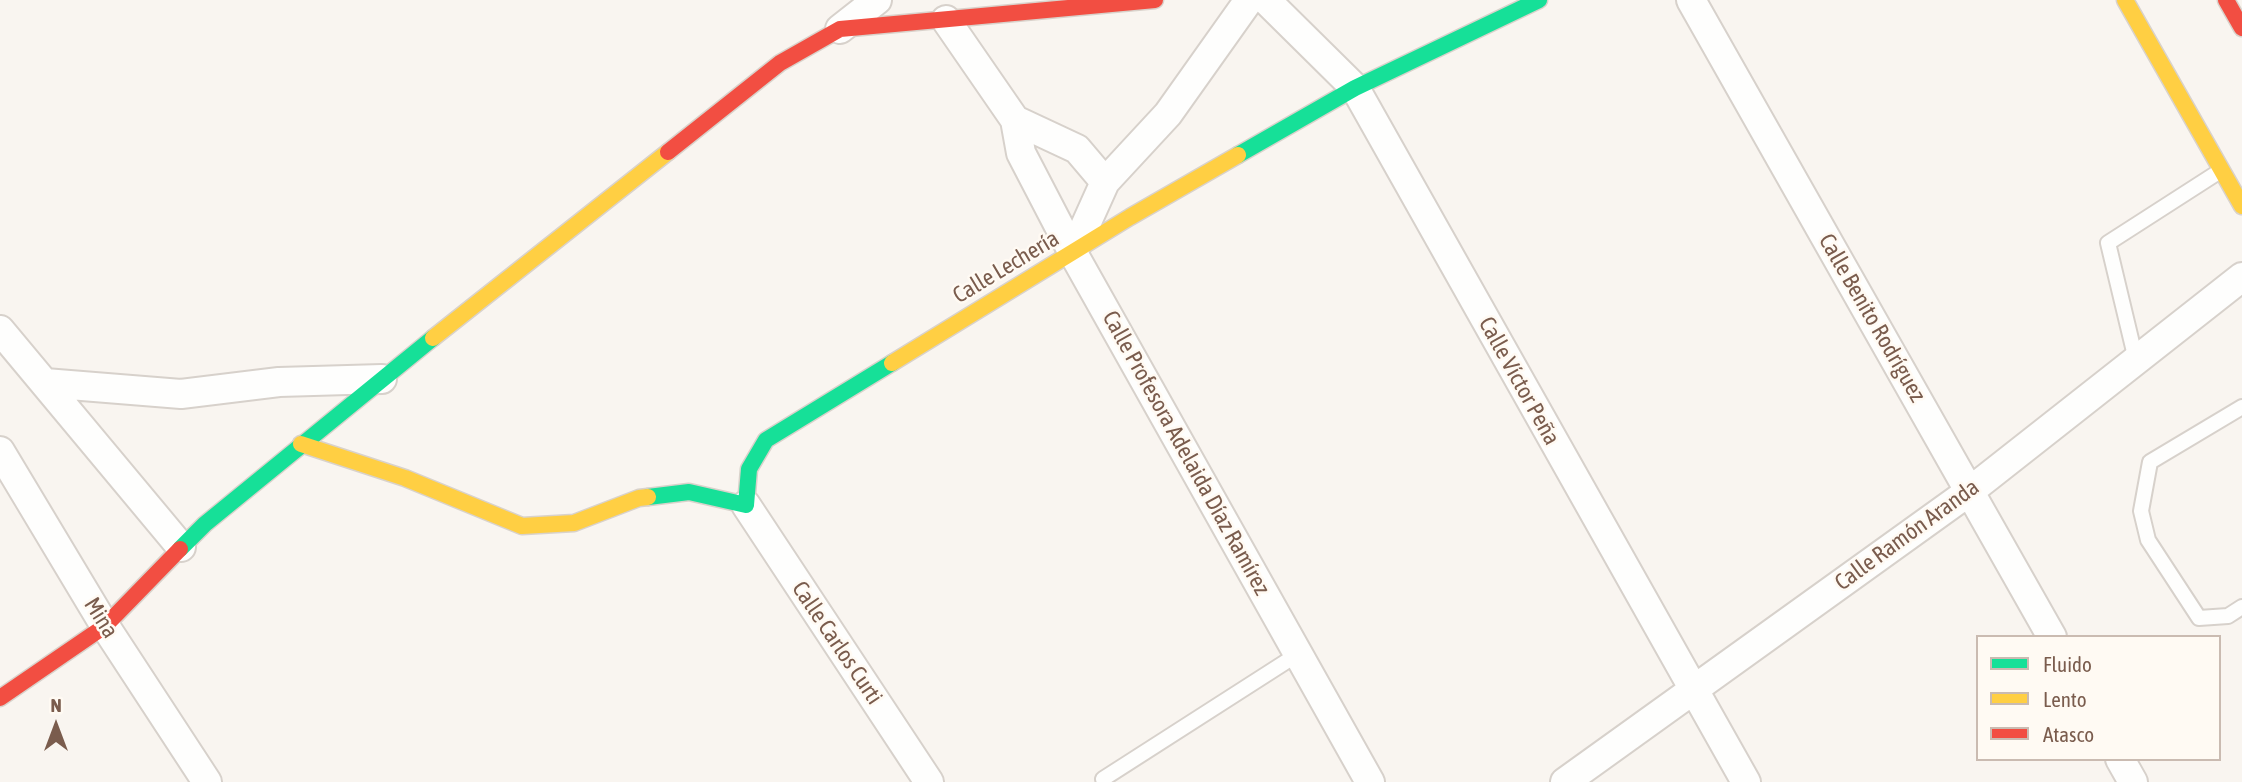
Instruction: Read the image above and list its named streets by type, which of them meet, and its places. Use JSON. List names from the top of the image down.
{
  "streets": {
    "street": [
      "Calle Lechería",
      "Calle Benito Rodríguez",
      "Calle Víctor Peña",
      "Calle Profesora Adelaida Díaz Ramírez",
      "Calle Ramón Aranda",
      "Mina",
      "Calle Carlos Curti"
    ]
  },
  "crossings": [
    ["Calle Lechería", "Calle Víctor Peña"],
    ["Calle Lechería", "Calle Profesora Adelaida Díaz Ramírez"],
    ["Calle Lechería", "Calle Carlos Curti"],
    ["Calle Benito Rodríguez", "Calle Ramón Aranda"],
    ["Calle Víctor Peña", "Calle Ramón Aranda"]
  ],
  "legend": ["Fluido", "Lento", "Atasco"],
  "north": "top"
}
